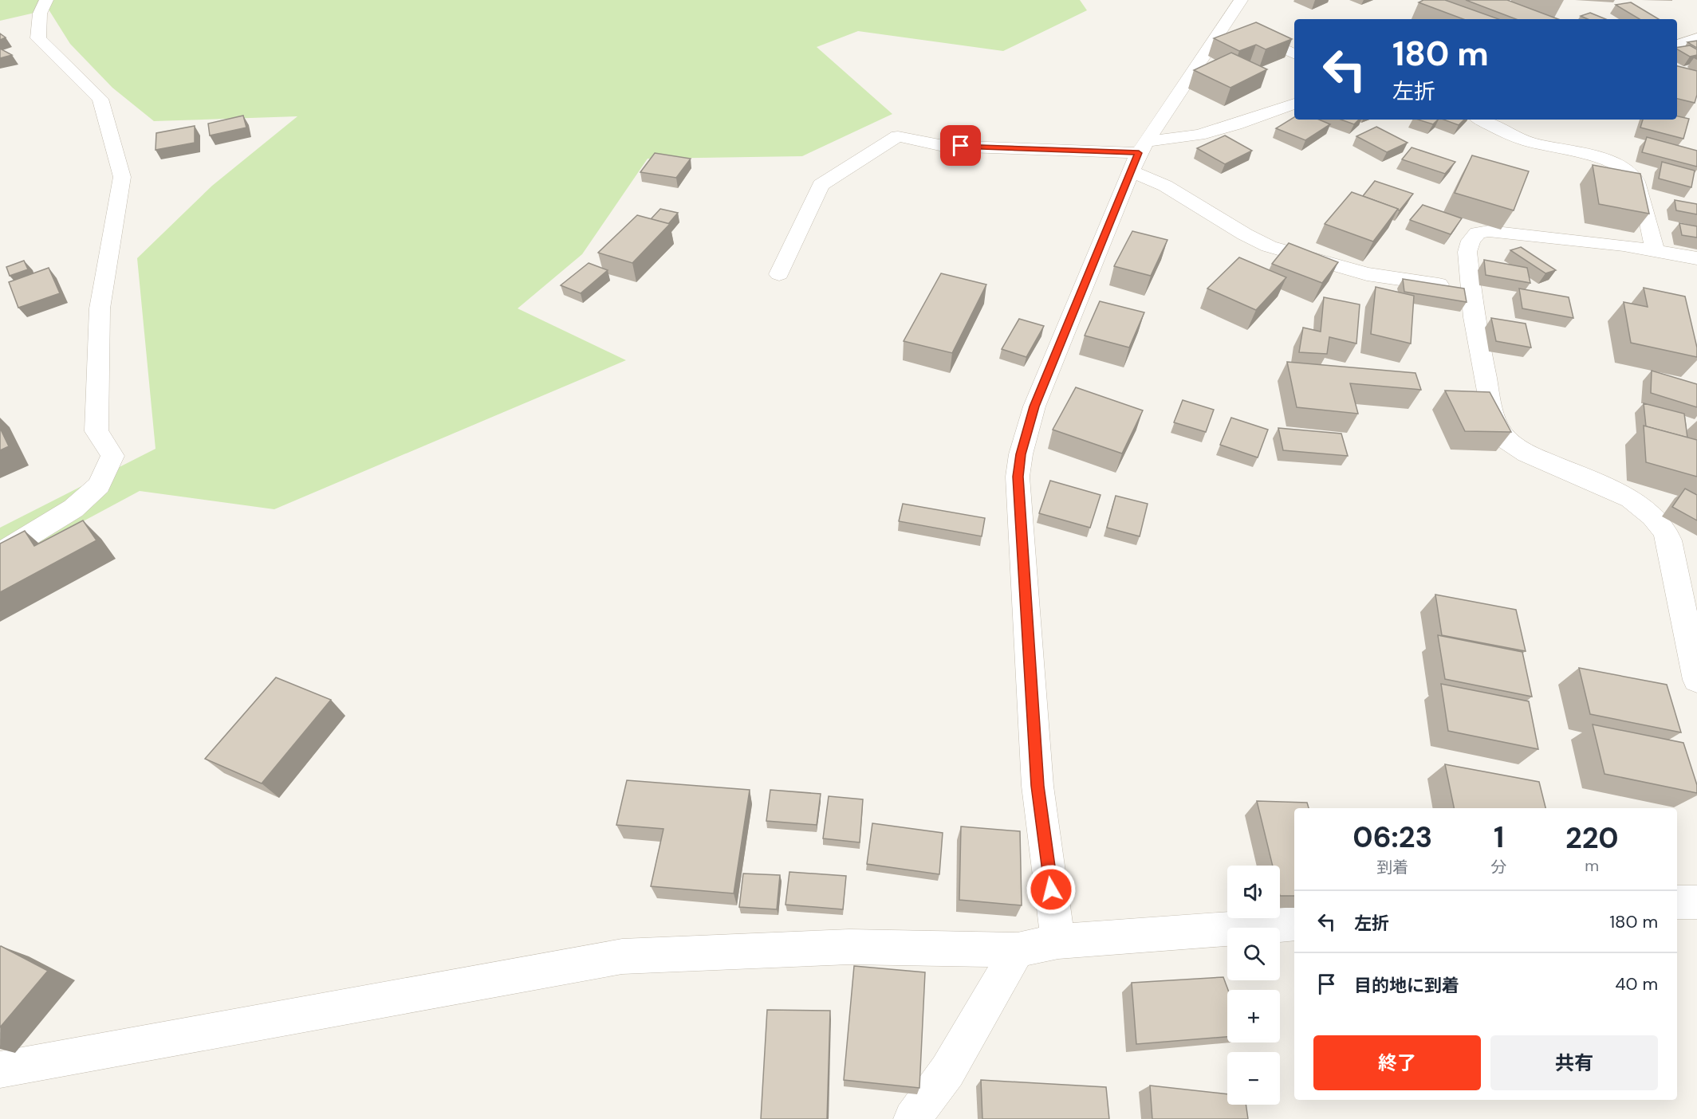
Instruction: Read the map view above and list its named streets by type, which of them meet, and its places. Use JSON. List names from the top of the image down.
{
  "page": {
    "turn": ["180 m", "左折"],
    "eta": [
      "06:23",
      "到着",
      "1",
      "分",
      "220",
      "m"
    ],
    "map_buttons": ["+", "−"],
    "list": [
      {
        "name": "左折",
        "value": "180 m"
      },
      {
        "name": "目的地に到着",
        "value": "40 m"
      }
    ],
    "buttons": ["終了", "共有"]
  }
}
